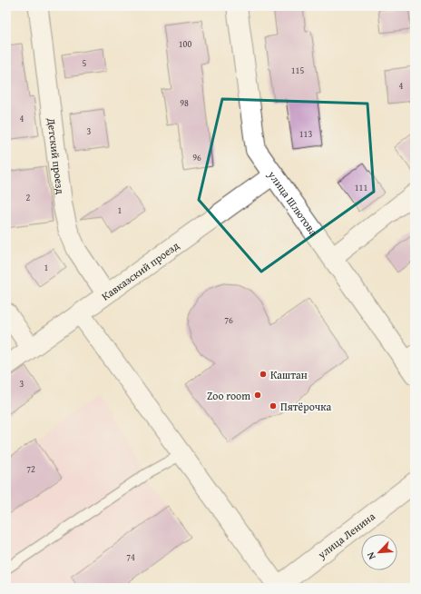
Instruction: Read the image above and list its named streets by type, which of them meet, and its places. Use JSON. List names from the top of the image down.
{
  "streets": {
    "main road": ["улица Шлютова", "улица Ленина"],
    "street": ["Детский проезд", "Кавказский проезд"]
  },
  "crossings": [
    ["Детский проезд", "Кавказский проезд"],
    ["улица Шлютова", "Кавказский проезд"]
  ],
  "places": ["Каштан", "Zoo room", "Пятёрочка"],
  "house_numbers": [
    "100",
    "5",
    "115",
    "4",
    "98",
    "4",
    "3",
    "113",
    "96",
    "111",
    "2",
    "1",
    "1",
    "76",
    "3",
    "72",
    "74"
  ],
  "north": "bottom left"
}
